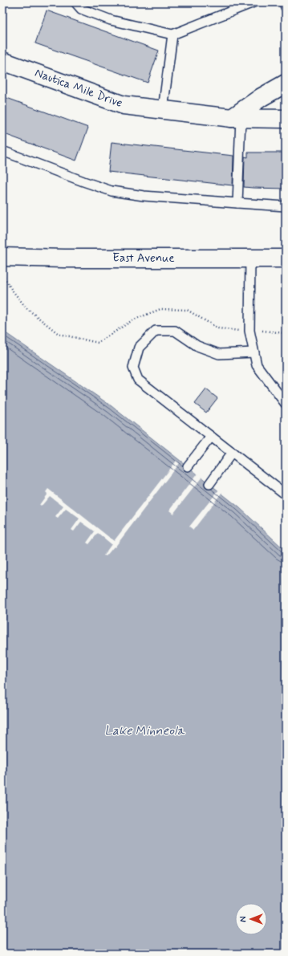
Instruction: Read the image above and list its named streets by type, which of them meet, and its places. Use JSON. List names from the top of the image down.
{
  "streets": {
    "street": ["Nautica Mile Drive", "East Avenue"]
  },
  "water": ["Lake Minneola"],
  "north": "left"
}
